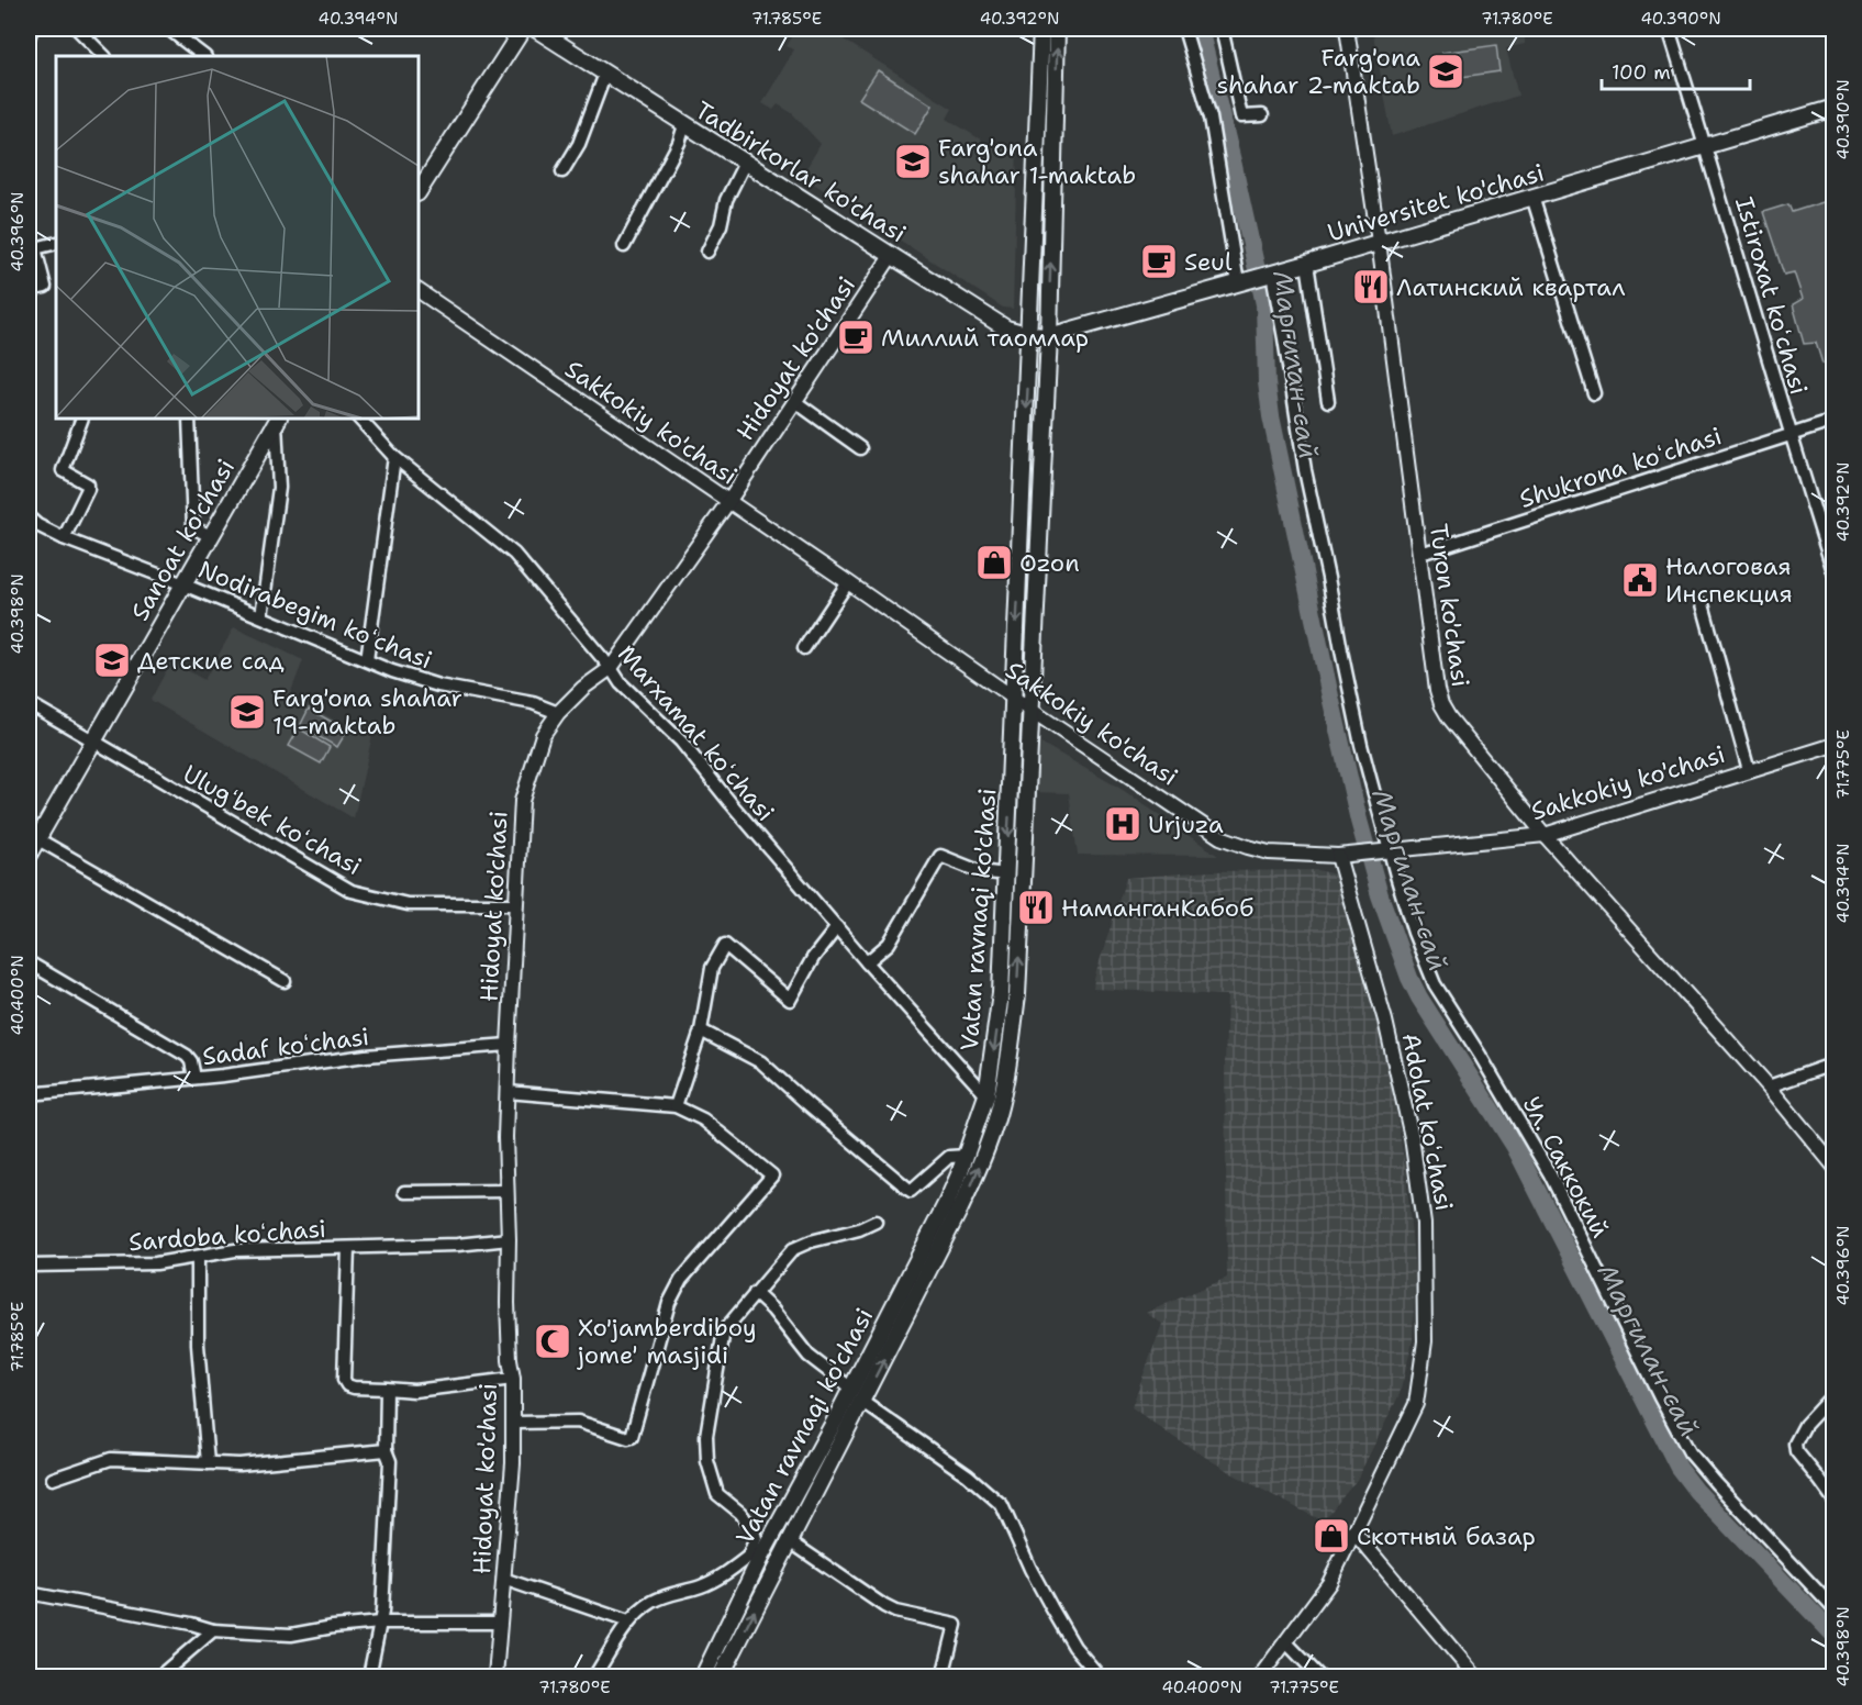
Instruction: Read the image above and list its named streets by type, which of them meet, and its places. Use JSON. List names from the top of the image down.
{
  "streets": {
    "main road": [
      "Tadbirkorlar ko'chasi",
      "Universitet ko'chasi",
      "Sanoat ko'chasi",
      "Vatan ravnaqi ko'chasi"
    ],
    "street": [
      "Istiroxat koʻchasi",
      "Hidoyat ko'chasi",
      "Sakkokiy ko'chasi",
      "Shukrona koʻchasi",
      "Turon ko'chasi",
      "Nodirabegim koʻchasi",
      "Marxamat koʻchasi",
      "Ulugʻbek koʻchasi",
      "Sadaf koʻchasi",
      "Adolat koʻchasi",
      "Ул. Саккокий",
      "Sardoba koʻchasi"
    ]
  },
  "crossings": [
    ["Tadbirkorlar ko'chasi", "Universitet ko'chasi"],
    ["Tadbirkorlar ko'chasi", "Hidoyat ko'chasi"],
    ["Tadbirkorlar ko'chasi", "Vatan ravnaqi ko'chasi"],
    ["Universitet ko'chasi", "Istiroxat koʻchasi"],
    ["Universitet ko'chasi", "Turon ko'chasi"],
    ["Universitet ko'chasi", "Vatan ravnaqi ko'chasi"],
    ["Universitet ko'chasi", "Ул. Саккокий"],
    ["Istiroxat koʻchasi", "Shukrona koʻchasi"],
    ["Hidoyat ko'chasi", "Sakkokiy ko'chasi"],
    ["Hidoyat ko'chasi", "Nodirabegim koʻchasi"],
    ["Hidoyat ko'chasi", "Marxamat koʻchasi"],
    ["Hidoyat ko'chasi", "Ulugʻbek koʻchasi"],
    ["Hidoyat ko'chasi", "Sadaf koʻchasi"],
    ["Hidoyat ko'chasi", "Sardoba koʻchasi"],
    ["Sakkokiy ko'chasi", "Turon ko'chasi"],
    ["Sakkokiy ko'chasi", "Vatan ravnaqi ko'chasi"],
    ["Sakkokiy ko'chasi", "Adolat koʻchasi"],
    ["Sakkokiy ko'chasi", "Ул. Саккокий"],
    ["Shukrona koʻchasi", "Turon ko'chasi"],
    ["Sanoat ko'chasi", "Nodirabegim koʻchasi"],
    ["Sanoat ko'chasi", "Ulugʻbek koʻchasi"],
    ["Marxamat koʻchasi", "Vatan ravnaqi ko'chasi"]
  ],
  "water": ["Маргилан-сай"],
  "places": {
    "school or university": [
      "Farg'ona shahar 2-maktab",
      "Farg'ona shahar 1-maktab",
      "Детские сад",
      "Farg'ona shahar 19-maktab"
    ],
    "cafe": ["Seul", "Миллий таомлар"],
    "restaurant": ["Латинский квартал", "НаманганКабоб"],
    "shop": ["Ozon", "Скотный базар"],
    "public building": ["Налоговая Инспекция"],
    "hospital": ["Urjuza"],
    "mosque": ["Xo'jamberdiboy jome' masjidi"]
  },
  "scale_bar": "100 m",
  "coordinates": [
    "40.394°N",
    "71.785°E",
    "40.392°N",
    "71.780°E",
    "40.390°N",
    "40.396°N",
    "40.398°N",
    "71.775°E",
    "40.400°N"
  ]
}
